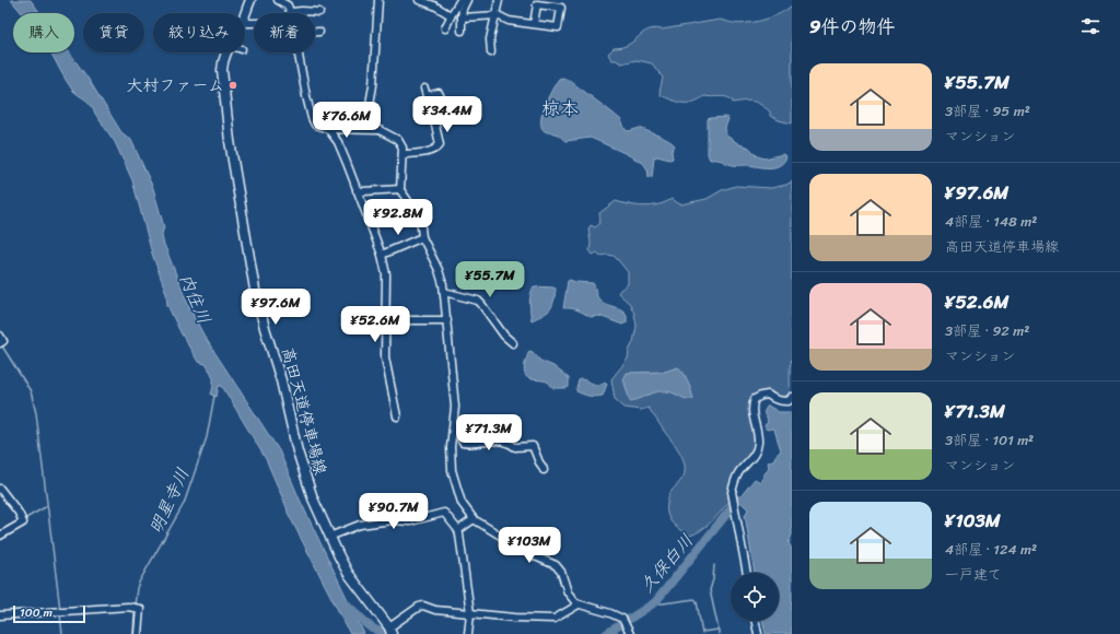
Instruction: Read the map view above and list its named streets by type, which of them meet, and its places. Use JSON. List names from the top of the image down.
{
  "streets": {
    "main road": ["高田天道停車場線"]
  },
  "districts": ["椋本"],
  "water": ["内住川", "明星寺川", "久保白川"],
  "places": ["大村ファーム"],
  "scale_bar": "100 m",
  "page": {
    "heading": "9件の物件",
    "chip": [
      "購入",
      "賃貸",
      "絞り込み",
      "新着"
    ],
    "list": [
      {
        "name": "¥55.7M",
        "note": "3部屋 · 95 m² · マンション"
      },
      {
        "name": "¥97.6M",
        "note": "4部屋 · 148 m² · 高田天道停車場線"
      },
      {
        "name": "¥52.6M",
        "note": "3部屋 · 92 m² · マンション"
      },
      {
        "name": "¥71.3M",
        "note": "3部屋 · 101 m² · マンション"
      },
      {
        "name": "¥103M",
        "note": "4部屋 · 124 m² · 一戸建て"
      }
    ],
    "price": [
      "¥34.4M",
      "¥76.6M",
      "¥92.8M",
      "¥55.7M",
      "¥97.6M",
      "¥52.6M",
      "¥71.3M",
      "¥90.7M",
      "¥103M"
    ],
    "scale": "100 m"
  }
}
